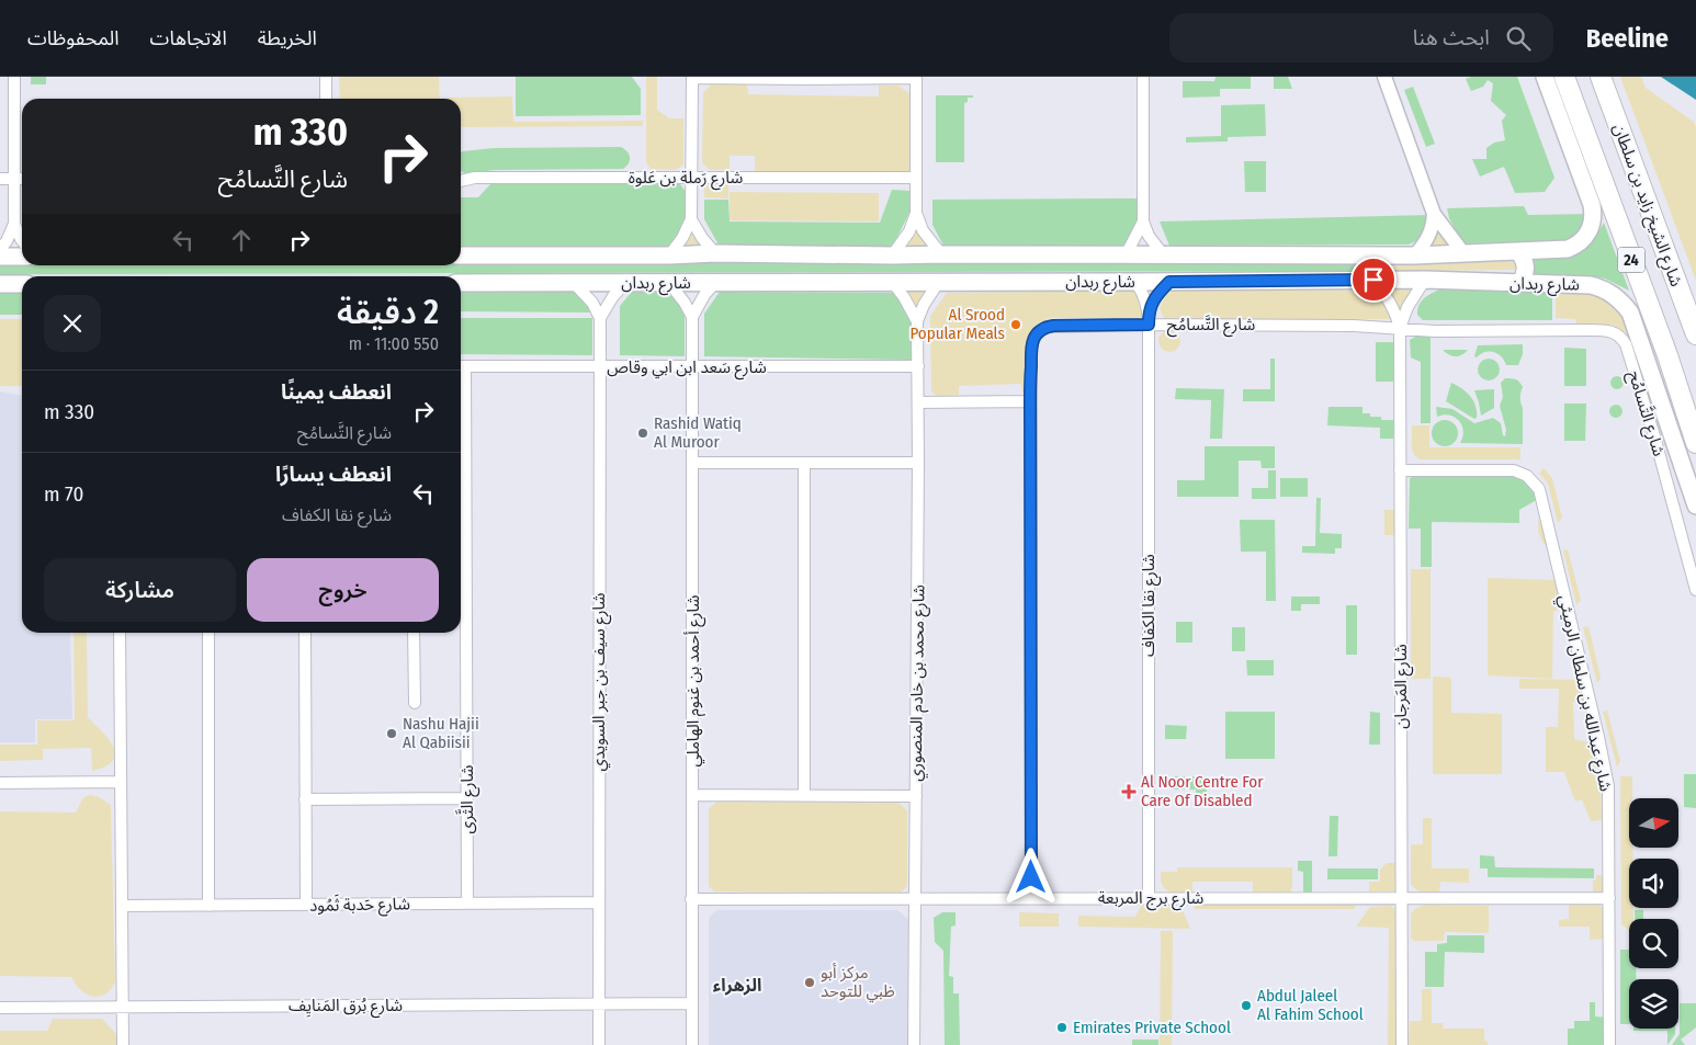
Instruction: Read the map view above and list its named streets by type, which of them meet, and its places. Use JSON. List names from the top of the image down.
{
  "streets": {
    "highway": ["شارع الشيخ زايد بن سلطان", "24"],
    "main road": ["شارع ربدان"],
    "street": [
      "شارع رَملة بن عَلوة",
      "شارع التَّسامُح",
      "شارع سَعد ابن ابي وقاص",
      "شارع نقا الكفاف",
      "شارع أحمد بن غنوم الهاملي",
      "شارع سيف بن جبر السويدي",
      "شارع محمد بن خادم المنصوري",
      "شارع المَرجان",
      "شارع عبدالله بن سلطان الرميثي",
      "شارع الثَّرى",
      "شارع برج المربعة",
      "شارع حَدبة ثَمُود",
      "شارع بُرق المَنايِف"
    ]
  },
  "crossings": [
    ["شارع ربدان", "شارع نقا الكفاف"],
    ["شارع ربدان", "شارع محمد بن خادم المنصوري"],
    ["شارع ربدان", "شارع المَرجان"],
    ["شارع التَّسامُح", "شارع نقا الكفاف"],
    ["شارع التَّسامُح", "شارع المَرجان"],
    ["شارع التَّسامُح", "شارع برج المربعة"],
    ["شارع سَعد ابن ابي وقاص", "شارع أحمد بن غنوم الهاملي"],
    ["شارع سَعد ابن ابي وقاص", "شارع سيف بن جبر السويدي"],
    ["شارع سَعد ابن ابي وقاص", "شارع محمد بن خادم المنصوري"],
    ["شارع سَعد ابن ابي وقاص", "شارع الثَّرى"],
    ["شارع نقا الكفاف", "شارع برج المربعة"],
    ["شارع أحمد بن غنوم الهاملي", "شارع برج المربعة"],
    ["شارع أحمد بن غنوم الهاملي", "شارع بُرق المَنايِف"],
    ["شارع سيف بن جبر السويدي", "شارع حَدبة ثَمُود"],
    ["شارع سيف بن جبر السويدي", "شارع بُرق المَنايِف"],
    ["شارع محمد بن خادم المنصوري", "شارع برج المربعة"],
    ["شارع المَرجان", "شارع عبدالله بن سلطان الرميثي"],
    ["شارع المَرجان", "شارع برج المربعة"],
    ["شارع عبدالله بن سلطان الرميثي", "شارع برج المربعة"],
    ["شارع الثَّرى", "شارع حَدبة ثَمُود"]
  ],
  "districts": ["الزهراء"],
  "places": {
    "other": [
      "Al Srood Popular Meals",
      "Rashid Watiq Al Muroor",
      "Nashu Hajii Al Qabiisii",
      "مركز أبو ظبي للتوحد",
      "Abdul Jaleel Al Fahim School",
      "Emirates Private School"
    ],
    "health": ["Al Noor Centre For Care Of Disabled"]
  },
  "north": "right",
  "page": {
    "header": "Beeline",
    "search": "ابحث هنا",
    "nav": ["الخريطة", "الاتجاهات", "المحفوظات"],
    "turn": ["330 m", "شارع التَّسامُح"],
    "heading": ["2 دقيقة", "550 m · 11:00"],
    "list": [
      {
        "name": "انعطف يمينًا",
        "note": "شارع التَّسامُح",
        "value": "330 m"
      },
      {
        "name": "انعطف يسارًا",
        "note": "شارع نقا الكفاف",
        "value": "70 m"
      }
    ],
    "buttons": ["خروج", "مشاركة"]
  }
}
